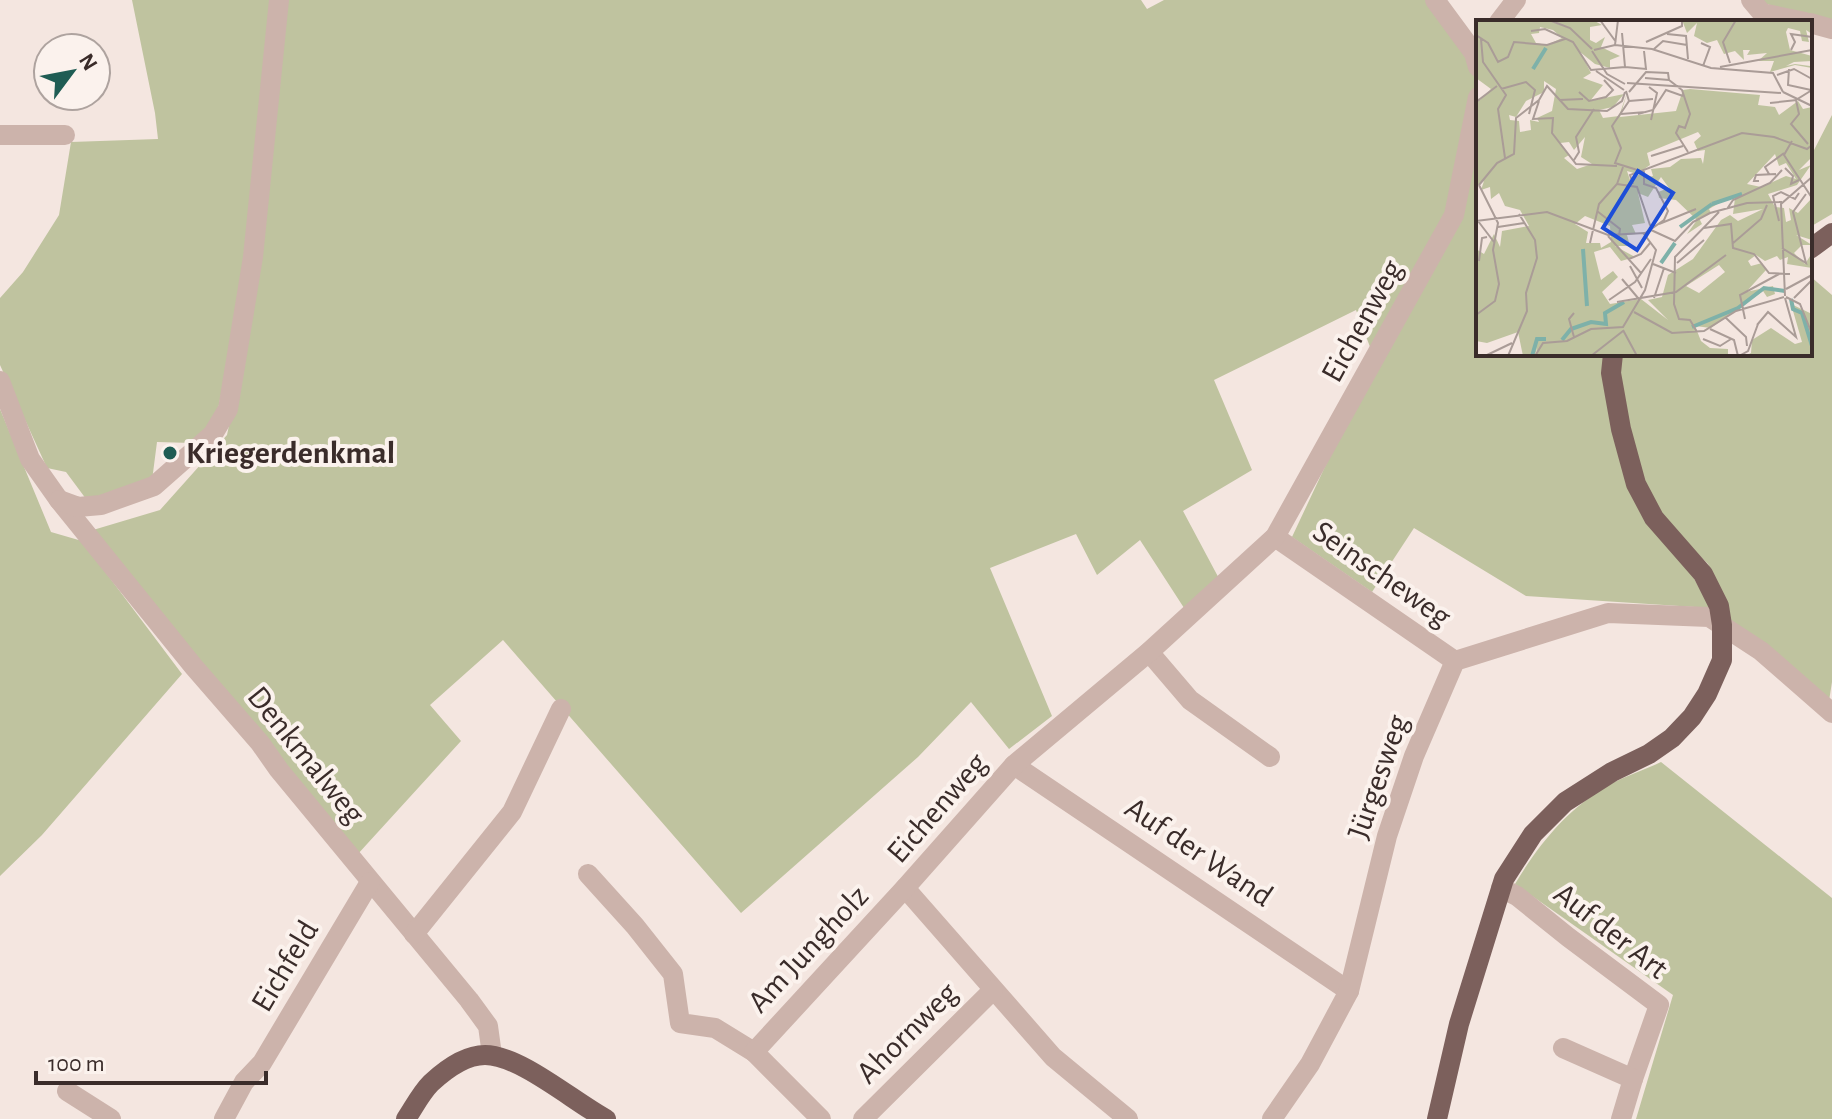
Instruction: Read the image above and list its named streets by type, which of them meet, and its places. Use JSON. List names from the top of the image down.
{
  "streets": {
    "street": [
      "Eichenweg",
      "Seinscheweg",
      "Denkmalweg",
      "Jürgesweg",
      "Auf der Wand",
      "Auf der Art",
      "Am Jungholz",
      "Eichfeld",
      "Ahornweg"
    ]
  },
  "crossings": [
    ["Eichenweg", "Seinscheweg"],
    ["Eichenweg", "Auf der Wand"],
    ["Eichenweg", "Am Jungholz"],
    ["Eichenweg", "Ahornweg"],
    ["Seinscheweg", "Jürgesweg"],
    ["Denkmalweg", "Eichfeld"],
    ["Jürgesweg", "Auf der Wand"]
  ],
  "places": ["Kriegerdenkmal"],
  "scale_bar": "100 m",
  "north": "top right"
}
